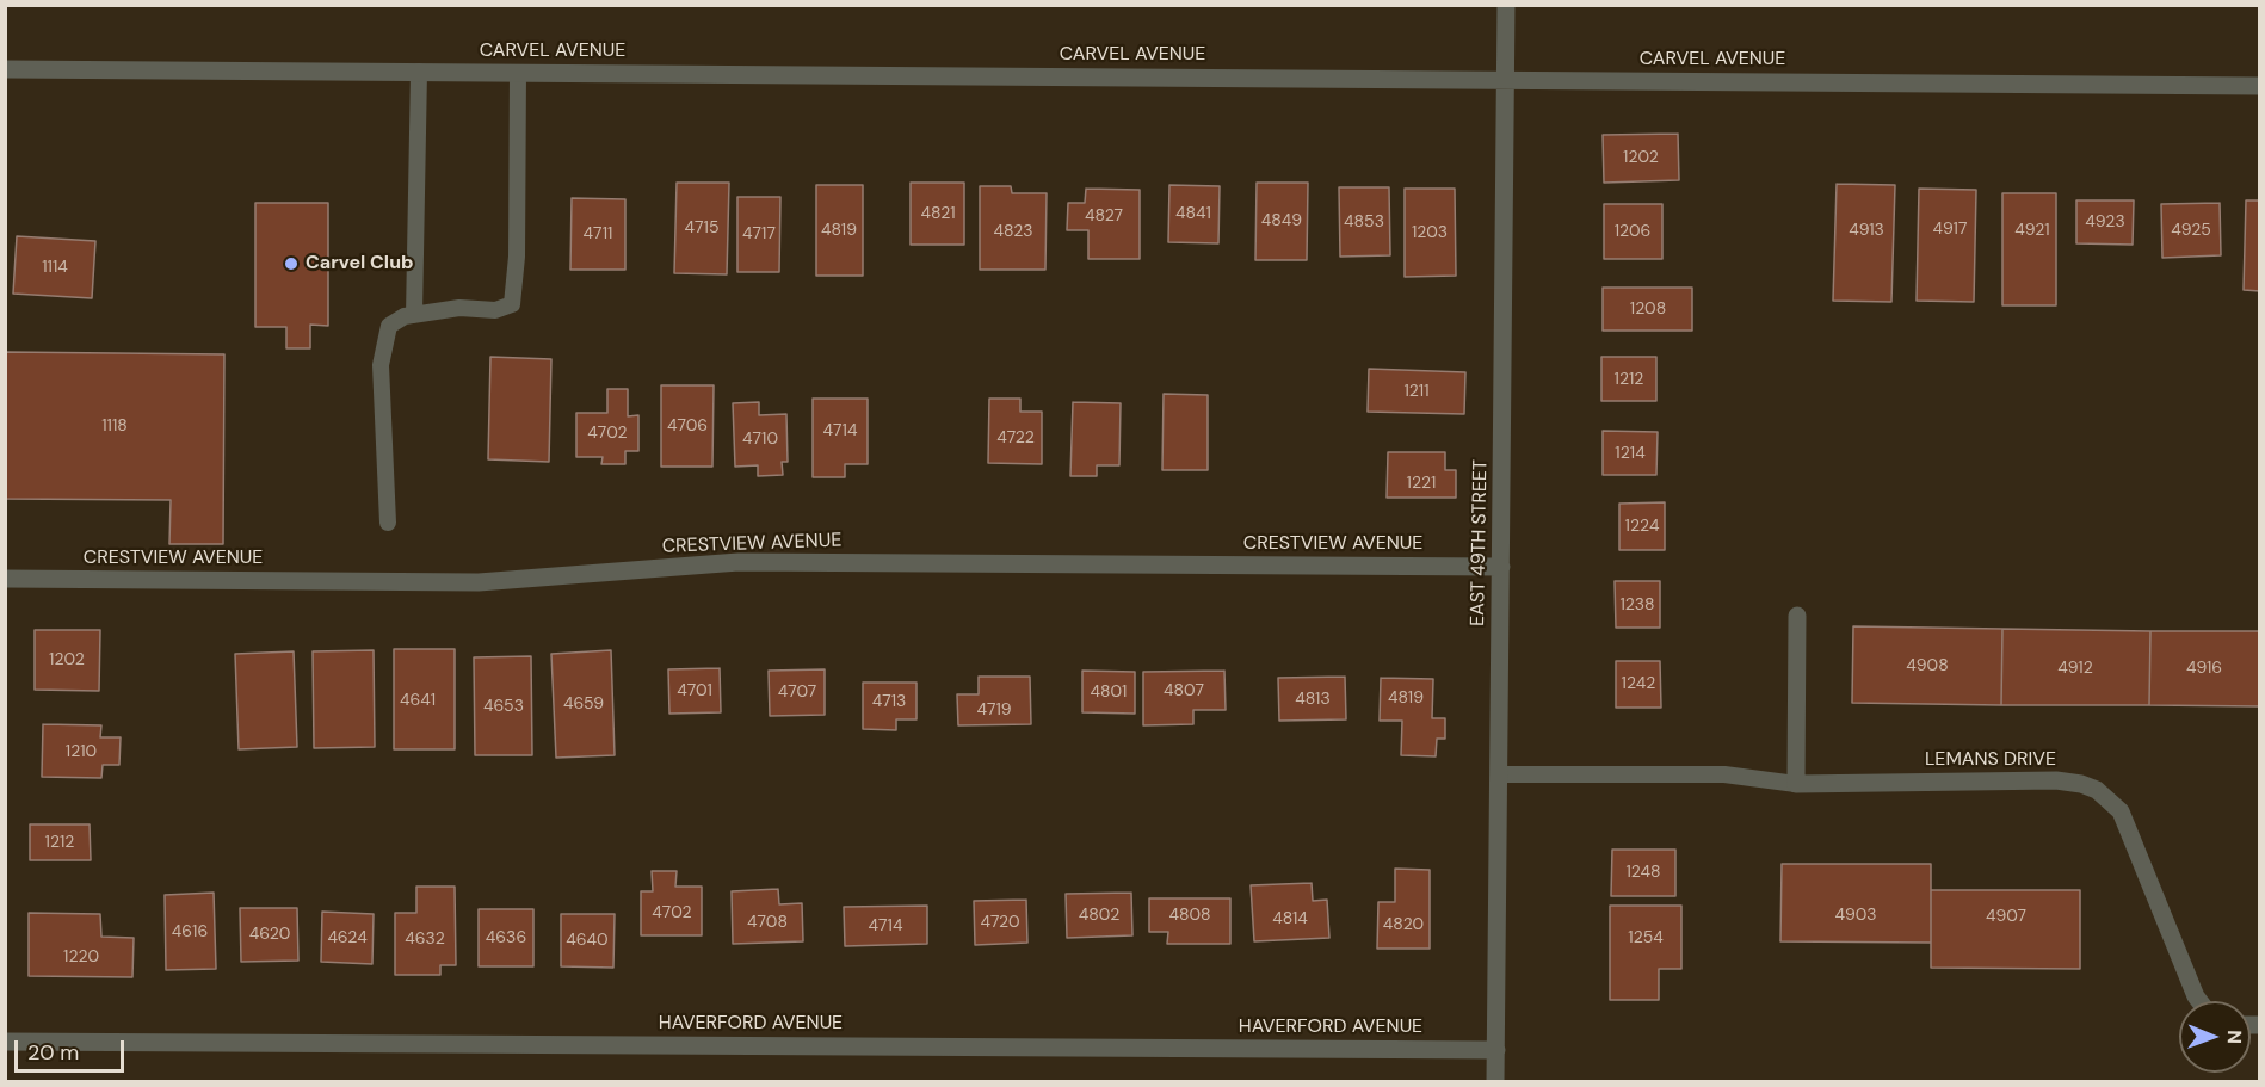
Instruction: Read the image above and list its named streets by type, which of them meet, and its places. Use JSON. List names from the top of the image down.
{
  "streets": {
    "street": [
      "CARVEL AVENUE",
      "EAST 49TH STREET",
      "CRESTVIEW AVENUE",
      "LEMANS DRIVE",
      "HAVERFORD AVENUE"
    ]
  },
  "crossings": [
    ["CARVEL AVENUE", "EAST 49TH STREET"],
    ["EAST 49TH STREET", "CRESTVIEW AVENUE"],
    ["EAST 49TH STREET", "HAVERFORD AVENUE"]
  ],
  "places": ["Carvel Club"],
  "house_numbers": [
    "1202",
    "4821",
    "4841",
    "4827",
    "4849",
    "4853",
    "4923",
    "4715",
    "4917",
    "4819",
    "4913",
    "4921",
    "4925",
    "4823",
    "1206",
    "1203",
    "4711",
    "4717",
    "1114",
    "1208",
    "1212",
    "1211",
    "1118",
    "4706",
    "4714",
    "4702",
    "4722",
    "4710",
    "1214",
    "1221",
    "1224",
    "1238",
    "1202",
    "4908",
    "4912",
    "4916",
    "1242",
    "4701",
    "4807",
    "4707",
    "4801",
    "4819",
    "4813",
    "4641",
    "4713",
    "4659",
    "4653",
    "4719",
    "1210",
    "1212",
    "1248",
    "4702",
    "4802",
    "4808",
    "4903",
    "4907",
    "4814",
    "4708",
    "4720",
    "4820",
    "4714",
    "4616",
    "4620",
    "4624",
    "4636",
    "1254",
    "4632",
    "4640",
    "1220"
  ],
  "scale_bar": "20 m",
  "north": "right"
}
